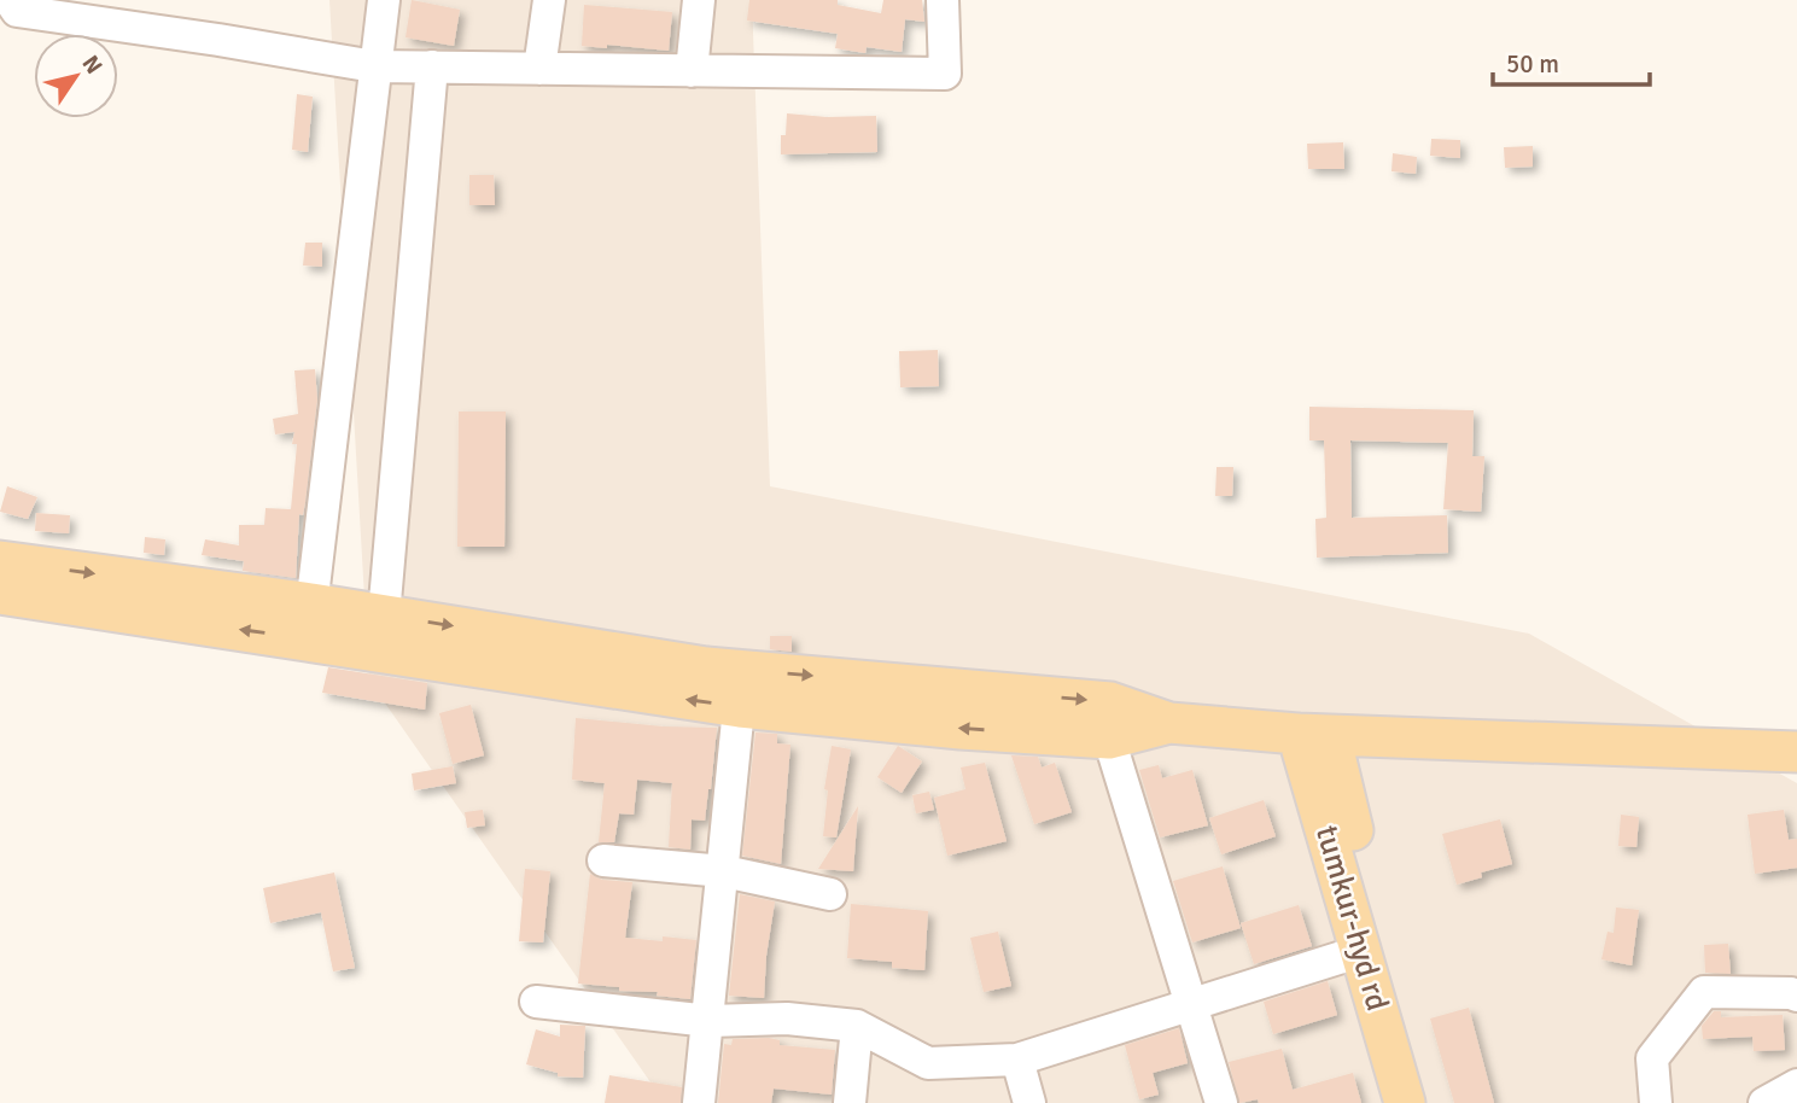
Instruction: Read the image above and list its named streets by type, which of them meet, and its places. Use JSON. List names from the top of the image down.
{
  "streets": {
    "main road": ["tumkur-hyd rd"]
  },
  "scale_bar": "50 m",
  "north": "top right"
}
